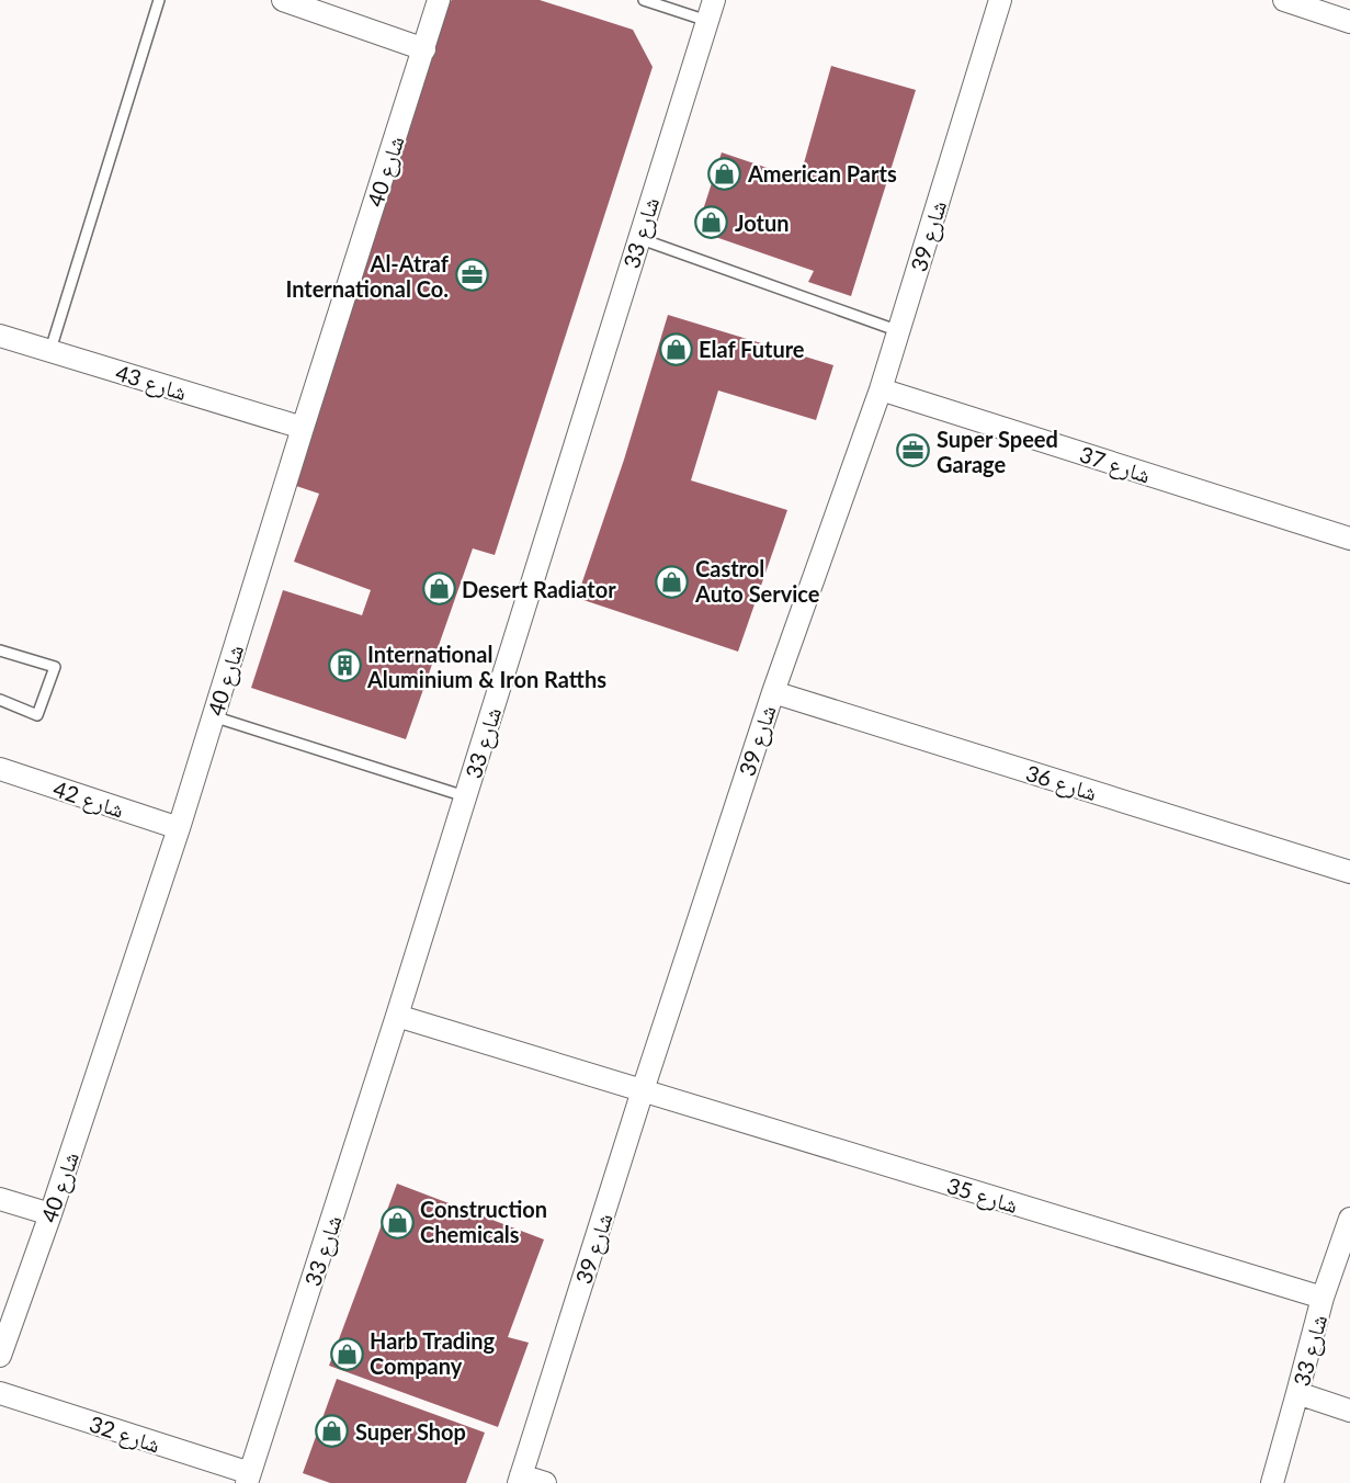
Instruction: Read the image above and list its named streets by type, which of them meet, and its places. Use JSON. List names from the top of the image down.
{
  "streets": {
    "street": [
      "شارع 40",
      "شارع 33",
      "شارع 39",
      "شارع 43",
      "شارع 37",
      "شارع 36",
      "شارع 42",
      "شارع 35",
      "32 شارع"
    ]
  },
  "crossings": [
    ["شارع 40", "شارع 43"],
    ["شارع 40", "شارع 42"],
    ["شارع 33", "شارع 35"],
    ["شارع 33", "32 شارع"],
    ["شارع 39", "شارع 37"],
    ["شارع 39", "شارع 36"],
    ["شارع 39", "شارع 35"]
  ],
  "places": {
    "shop": [
      "American Parts",
      "Jotun",
      "Elaf Future",
      "Castrol Auto Service",
      "Desert Radiator",
      "Construction Chemicals",
      "Harb Trading Company",
      "Super Shop"
    ],
    "office": ["Al-Atraf International Co.", "Super Speed Garage"],
    "building": ["International Aluminium & Iron Ratths"]
  }
}
